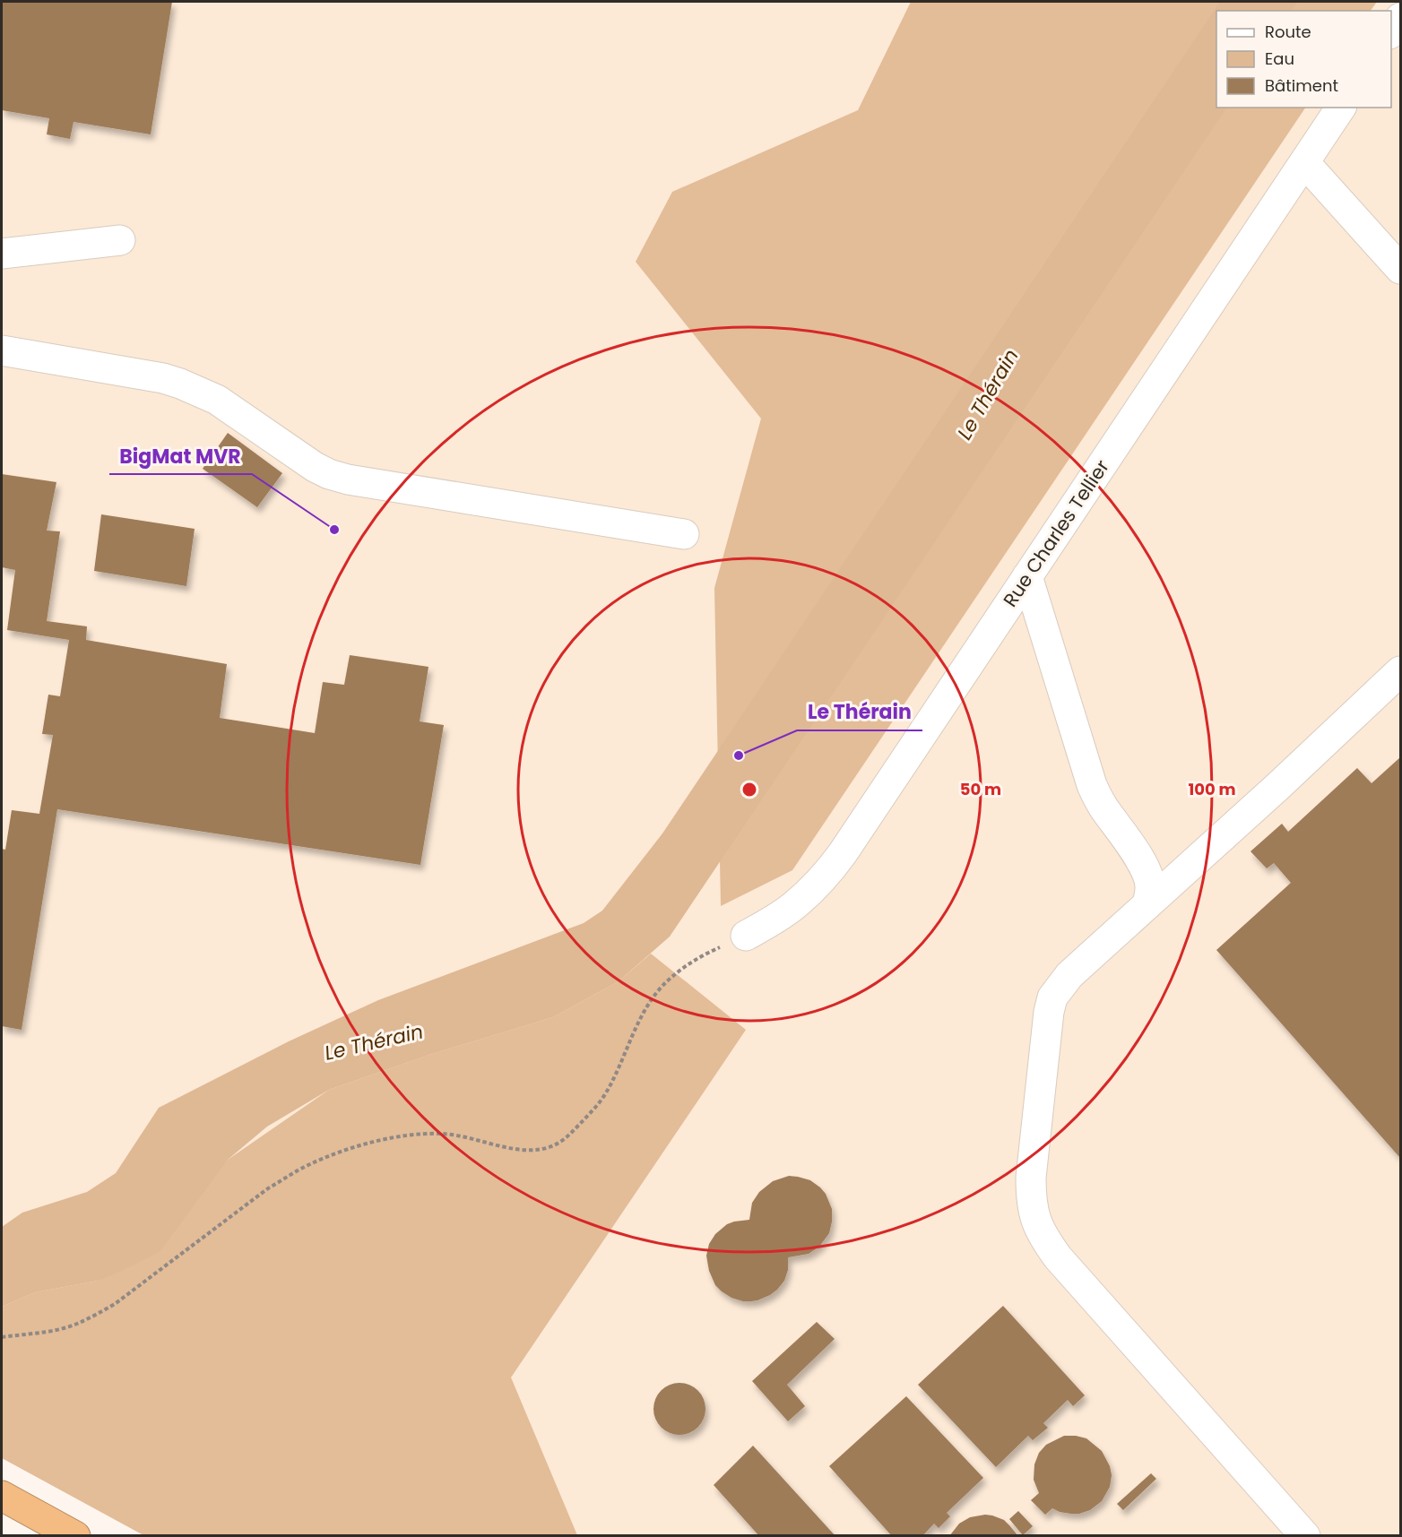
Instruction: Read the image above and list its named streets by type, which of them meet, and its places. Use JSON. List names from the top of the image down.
{
  "streets": {
    "lane": ["Rue Charles Tellier"]
  },
  "water": ["Le Thérain"],
  "places": ["BigMat MVR", "Le Thérain"],
  "legend": ["Route", "Eau", "Bâtiment"],
  "rings": ["50 m", "100 m"]
}
